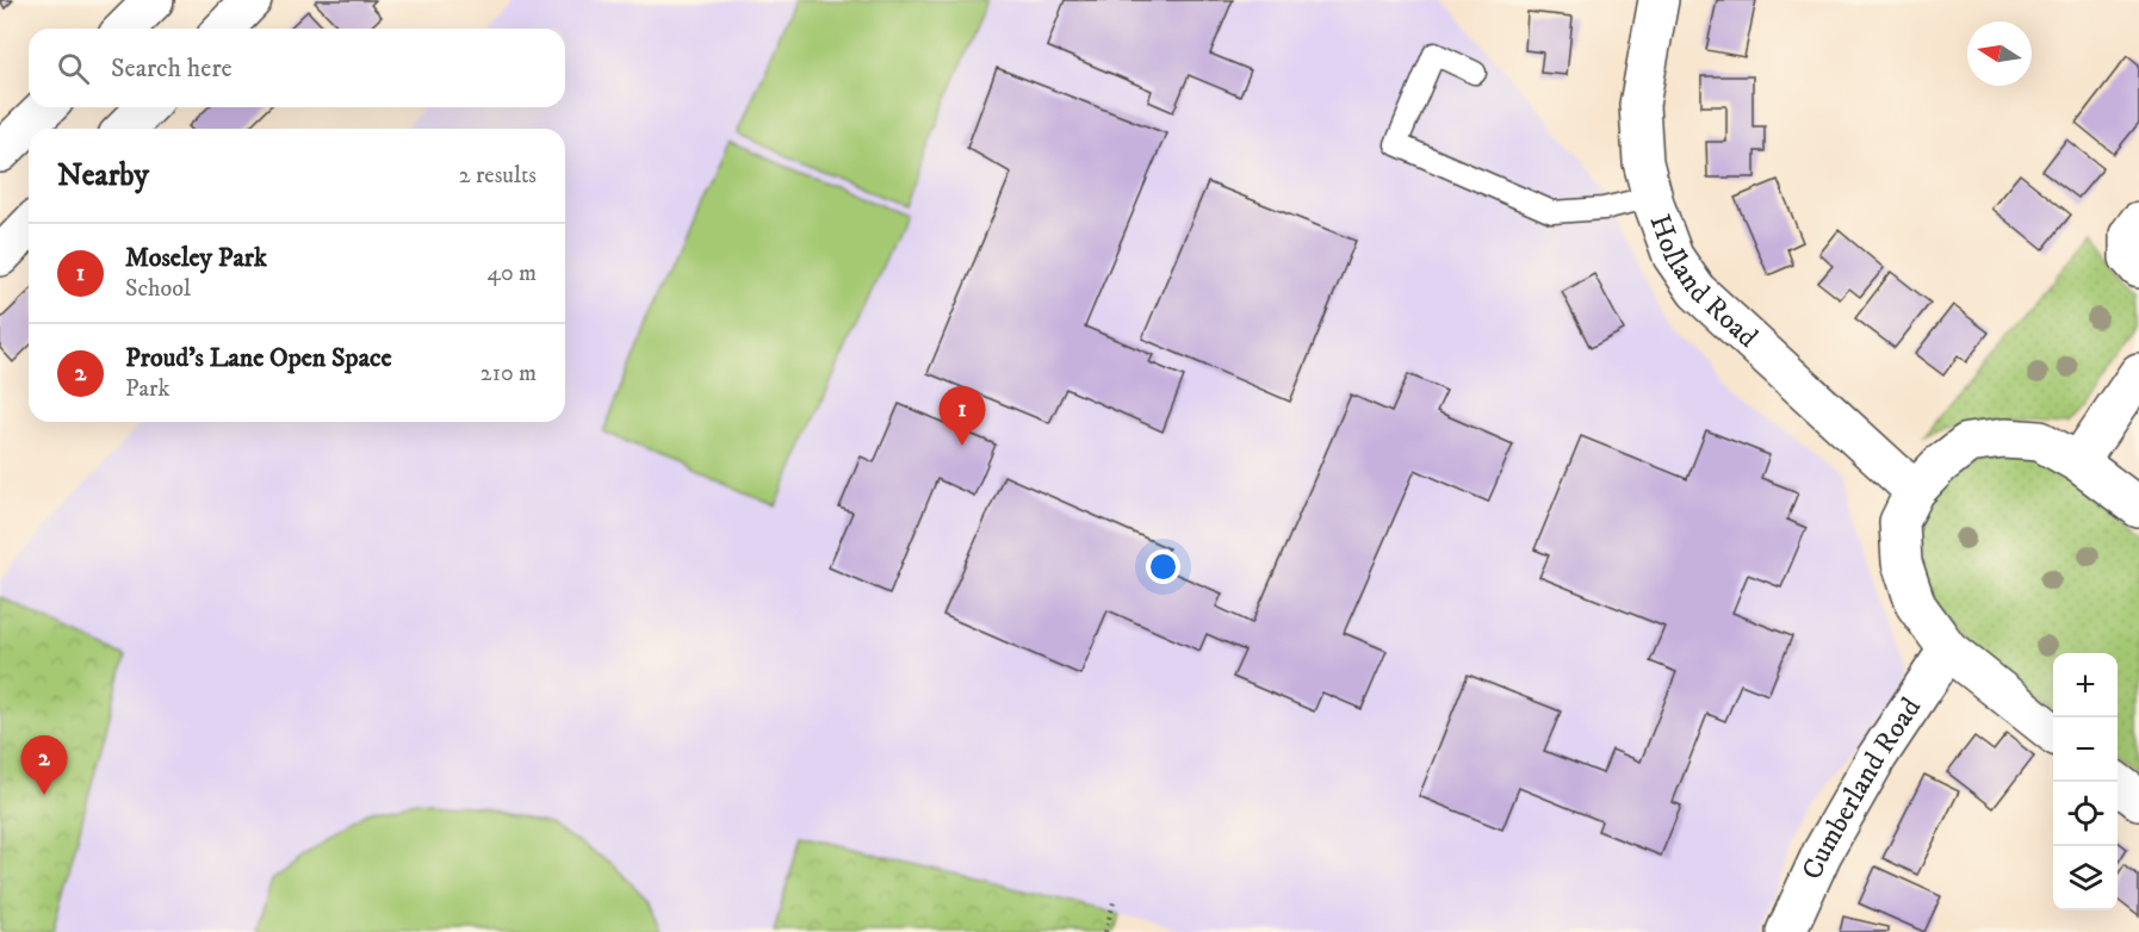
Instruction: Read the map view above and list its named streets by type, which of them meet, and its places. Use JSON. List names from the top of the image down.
{
  "streets": {
    "street": ["Holland Road", "Cumberland Road"]
  },
  "north": "left",
  "page": {
    "search": "Search here",
    "heading": ["Nearby", "2 results"],
    "list": [
      {
        "mark": "1",
        "name": "Moseley Park",
        "note": "School",
        "value": "40 m"
      },
      {
        "mark": "2",
        "name": "Proud's Lane Open Space",
        "note": "Park",
        "value": "210 m"
      }
    ],
    "pins": ["1", "2"],
    "map_buttons": ["+", "−"]
  }
}
